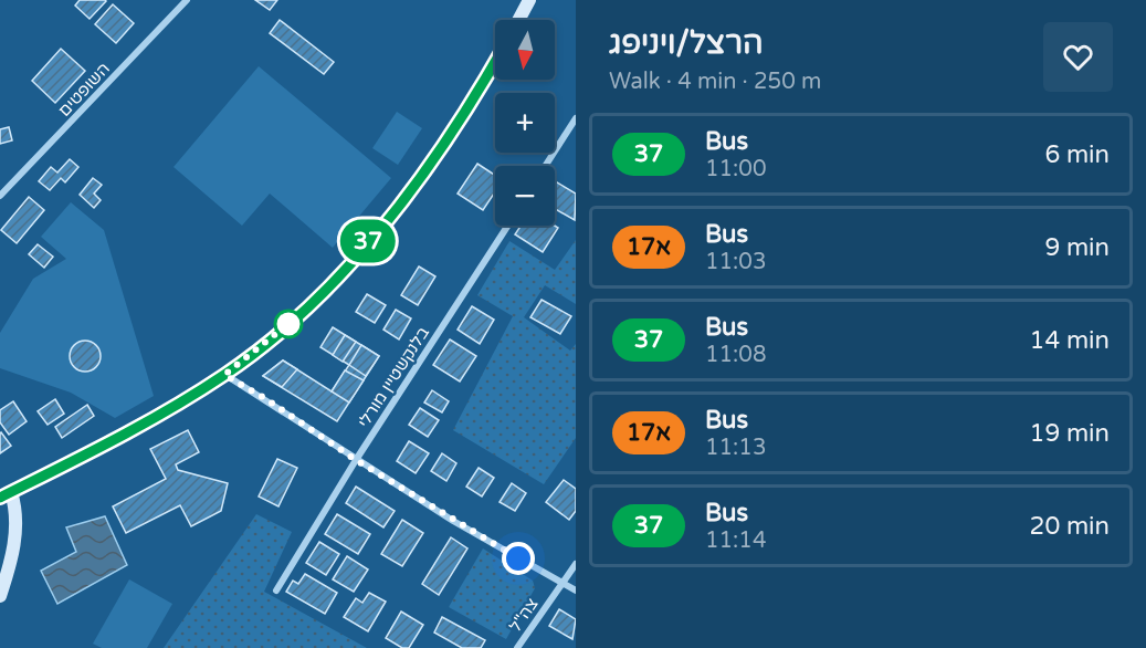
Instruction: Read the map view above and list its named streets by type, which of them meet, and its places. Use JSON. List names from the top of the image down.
{
  "streets": {
    "street": ["השופטים", "בלנקשטיין מורלי", "צה\"ל"]
  },
  "lines": ["bus line 37"],
  "north": "bottom",
  "page": {
    "on_map": "37",
    "heading": ["הרצל/ויניפג", "Walk · 4 min · 250 m"],
    "map_buttons": ["+", "−"],
    "list": [
      {
        "mark": "37",
        "name": "Bus",
        "note": "11:00",
        "value": "6 min"
      },
      {
        "mark": "17א",
        "name": "Bus",
        "note": "11:03",
        "value": "9 min"
      },
      {
        "mark": "37",
        "name": "Bus",
        "note": "11:08",
        "value": "14 min"
      },
      {
        "mark": "17א",
        "name": "Bus",
        "note": "11:13",
        "value": "19 min"
      },
      {
        "mark": "37",
        "name": "Bus",
        "note": "11:14",
        "value": "20 min"
      }
    ]
  }
}
